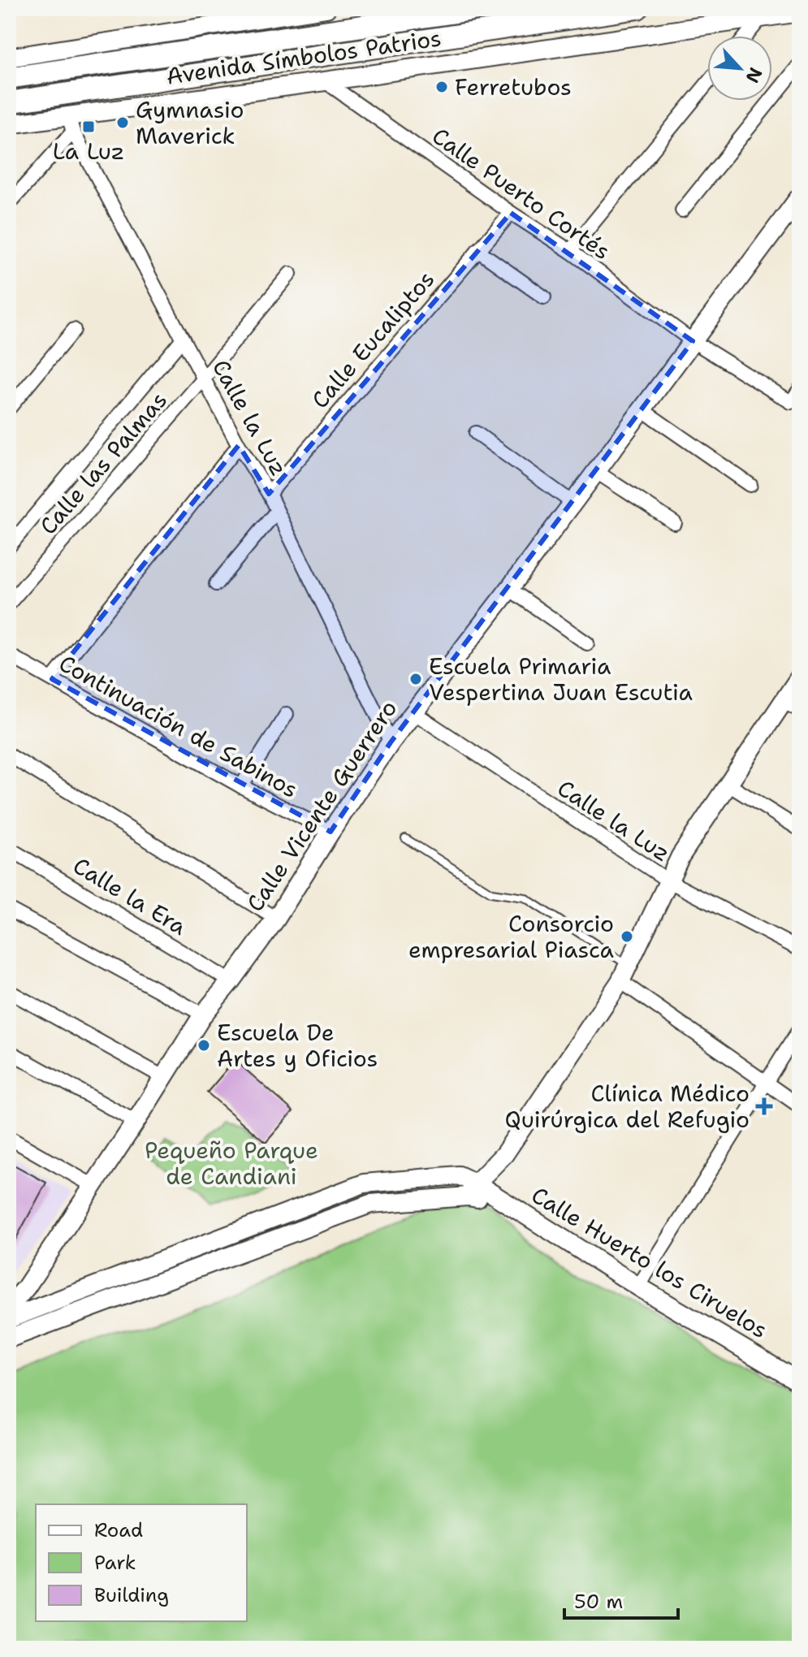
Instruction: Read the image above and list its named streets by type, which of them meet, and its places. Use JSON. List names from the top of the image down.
{
  "streets": {
    "main road": ["Avenida Símbolos Patrios"],
    "street": [
      "Calle Puerto Cortés",
      "Calle Eucaliptos",
      "Calle la Luz",
      "Calle las Palmas",
      "Continuación de Sabinos",
      "Calle Vicente Guerrero",
      "Calle la Era",
      "Calle Huerto los Ciruelos"
    ]
  },
  "crossings": [
    ["Avenida Símbolos Patrios", "Calle Puerto Cortés"],
    ["Avenida Símbolos Patrios", "Calle la Luz"],
    ["Calle Puerto Cortés", "Calle Eucaliptos"],
    ["Calle Puerto Cortés", "Calle Vicente Guerrero"],
    ["Calle Eucaliptos", "Calle la Luz"],
    ["Calle la Luz", "Calle las Palmas"],
    ["Calle la Luz", "Calle Vicente Guerrero"],
    ["Continuación de Sabinos", "Calle Vicente Guerrero"],
    ["Calle Vicente Guerrero", "Calle la Era"]
  ],
  "parks": ["Pequeño Parque de Candiani"],
  "places": {
    "other": [
      "Ferretubos",
      "Gymnasio Maverick",
      "Escuela Primaria Vespertina Juan Escutia",
      "Consorcio empresarial Piasca",
      "Escuela De Artes y Oficios"
    ],
    "transit": ["La Luz"],
    "health": ["Clínica Médico Quirúrgica del Refugio"]
  },
  "legend": ["Road", "Park", "Building"],
  "scale_bar": "50 m",
  "north": "bottom right"
}
